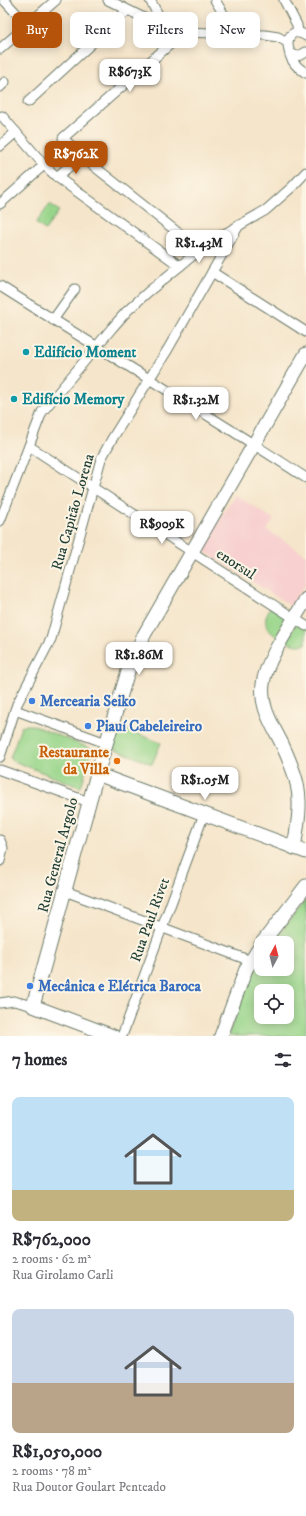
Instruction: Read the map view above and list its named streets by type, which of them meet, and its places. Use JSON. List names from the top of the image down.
{
  "streets": {
    "street": [
      "Rua Capitão Lorena",
      "enorsul",
      "Rua General Argolo",
      "Rua Paul Rivet"
    ]
  },
  "crossings": [
    ["Rua Capitão Lorena", "enorsul"],
    ["enorsul", "Rua General Argolo"]
  ],
  "places": [
    "Edifício Moment",
    "Edifício Memory",
    "Mercearia Seiko",
    "Piauí Cabeleireiro",
    "Restaurante da Villa",
    "Mecânica e Elétrica Baroca"
  ],
  "north": "top",
  "page": {
    "chip": [
      "Buy",
      "Rent",
      "Filters",
      "New"
    ],
    "price": [
      "R$673K",
      "R$762K",
      "R$1.43M",
      "R$1.32M",
      "R$909K",
      "R$1.86M",
      "R$1.05M"
    ],
    "heading": "7 homes",
    "list": [
      {
        "name": "R$762,000",
        "note": "2 rooms · 62 m² · Rua Girolamo Carli"
      },
      {
        "name": "R$1,050,000",
        "note": "2 rooms · 78 m² · Rua Doutor Goulart Penteado"
      }
    ]
  }
}
